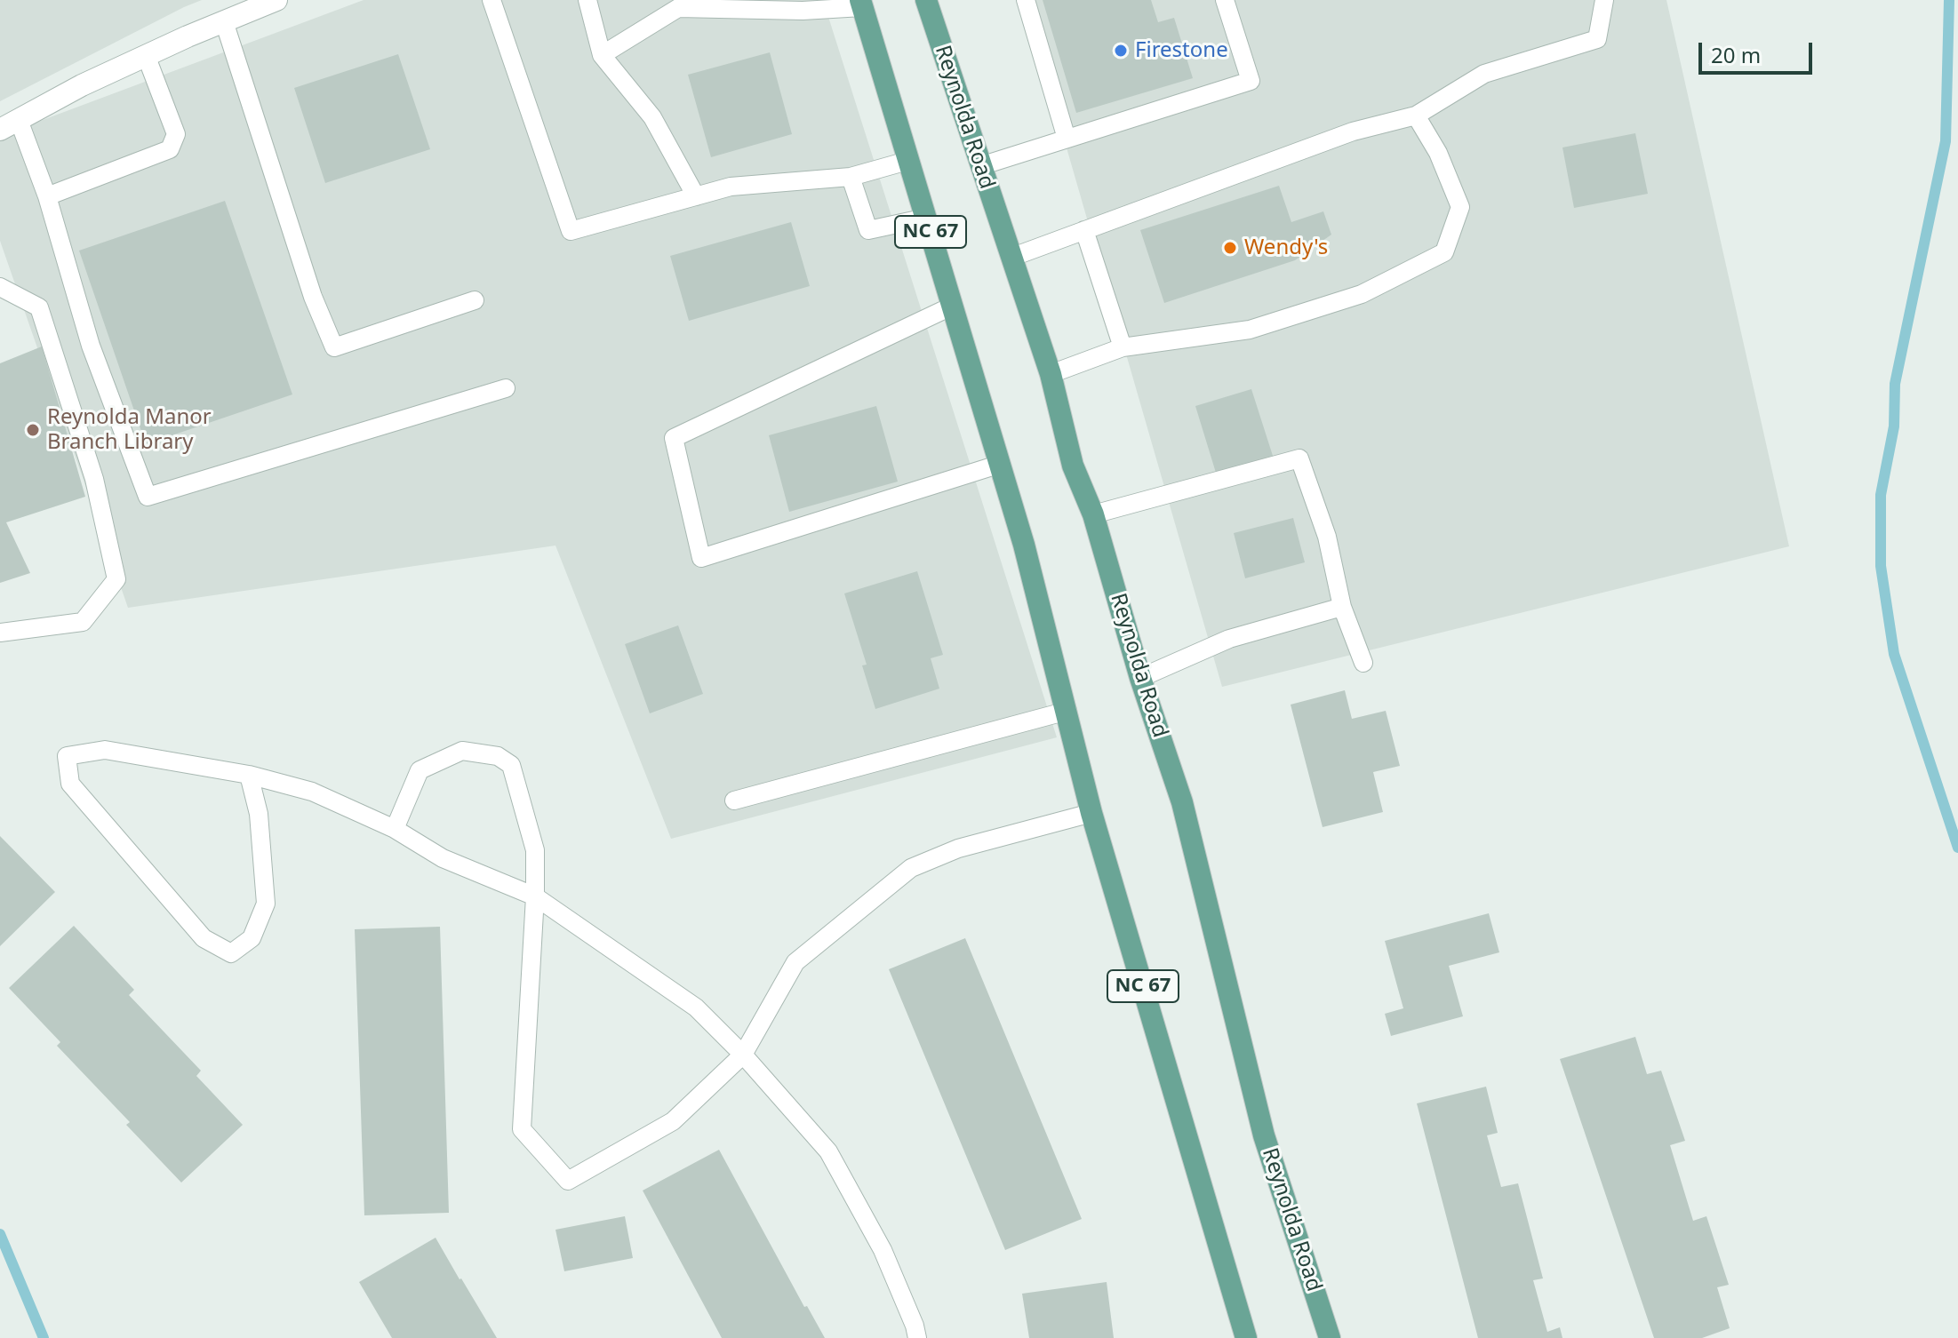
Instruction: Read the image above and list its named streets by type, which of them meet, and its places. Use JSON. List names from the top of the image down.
{
  "streets": {
    "main road": ["Reynolda Road", "NC 67"]
  },
  "places": ["Firestone", "Wendy's", "Reynolda Manor Branch Library"],
  "scale_bar": "20 m"
}
